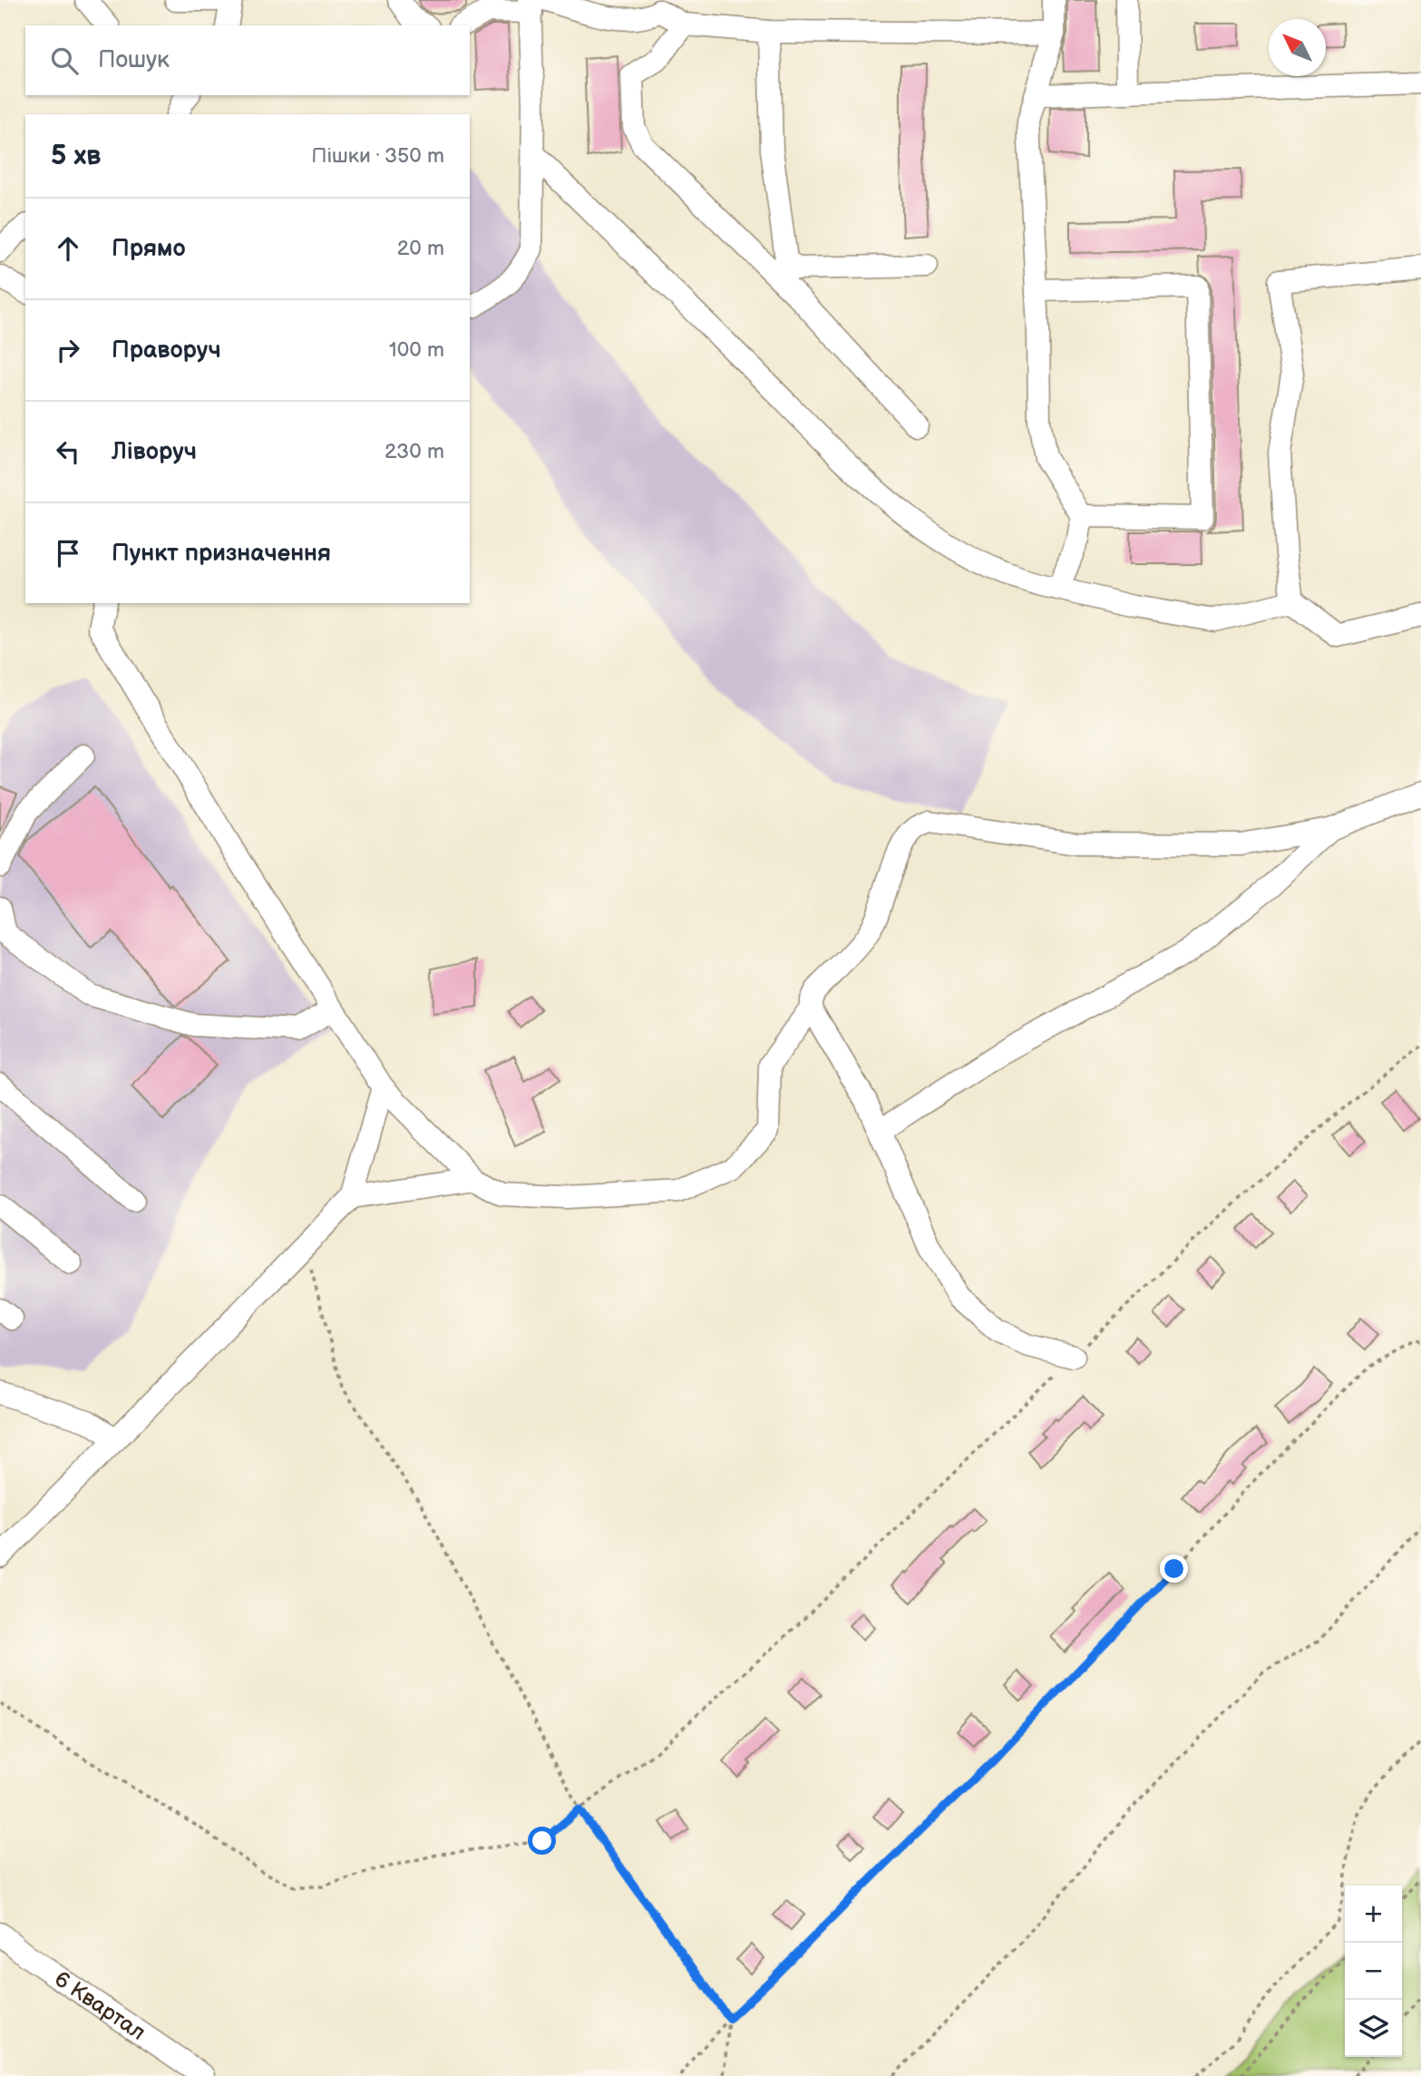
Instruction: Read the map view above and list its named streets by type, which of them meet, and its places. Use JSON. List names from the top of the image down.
{
  "streets": {
    "street": ["6 Квартал"]
  },
  "north": "top left",
  "page": {
    "search": "Пошук",
    "heading": ["5 хв", "Пішки · 350 m"],
    "list": [
      ["Прямо", "20 m"],
      ["Праворуч", "100 m"],
      ["Ліворуч", "230 m"],
      "Пункт призначення"
    ],
    "map_buttons": ["+", "−"]
  }
}
